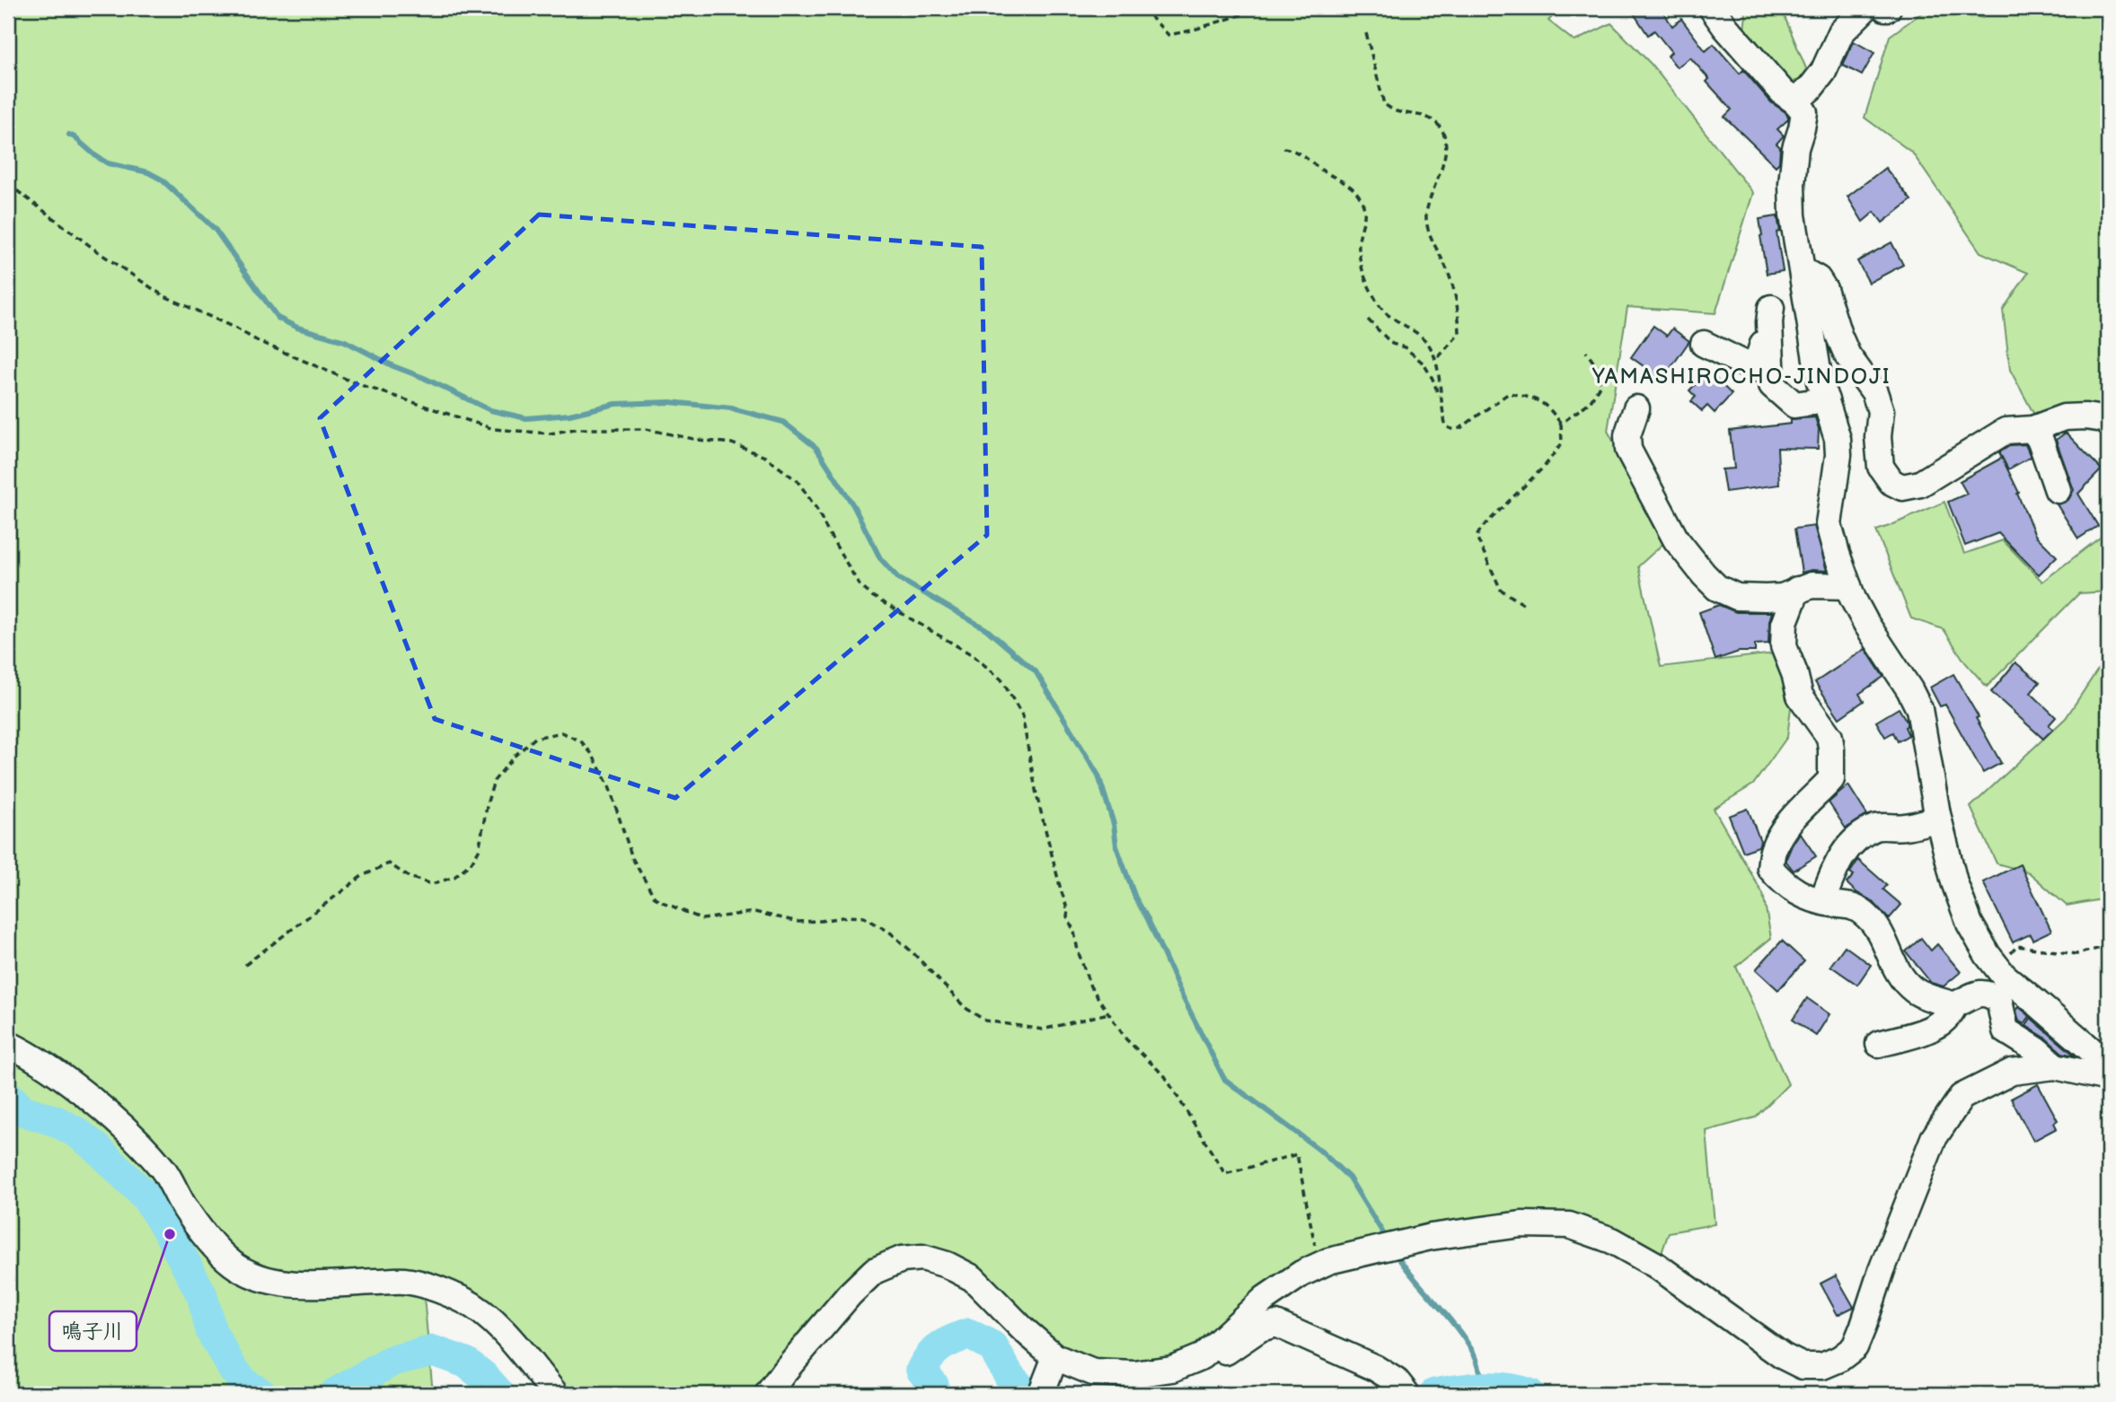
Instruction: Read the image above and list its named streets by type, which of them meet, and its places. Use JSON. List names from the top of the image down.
{
  "districts": ["YAMASHIROCHO-JINDOJI"],
  "places": ["鳴子川"]
}
